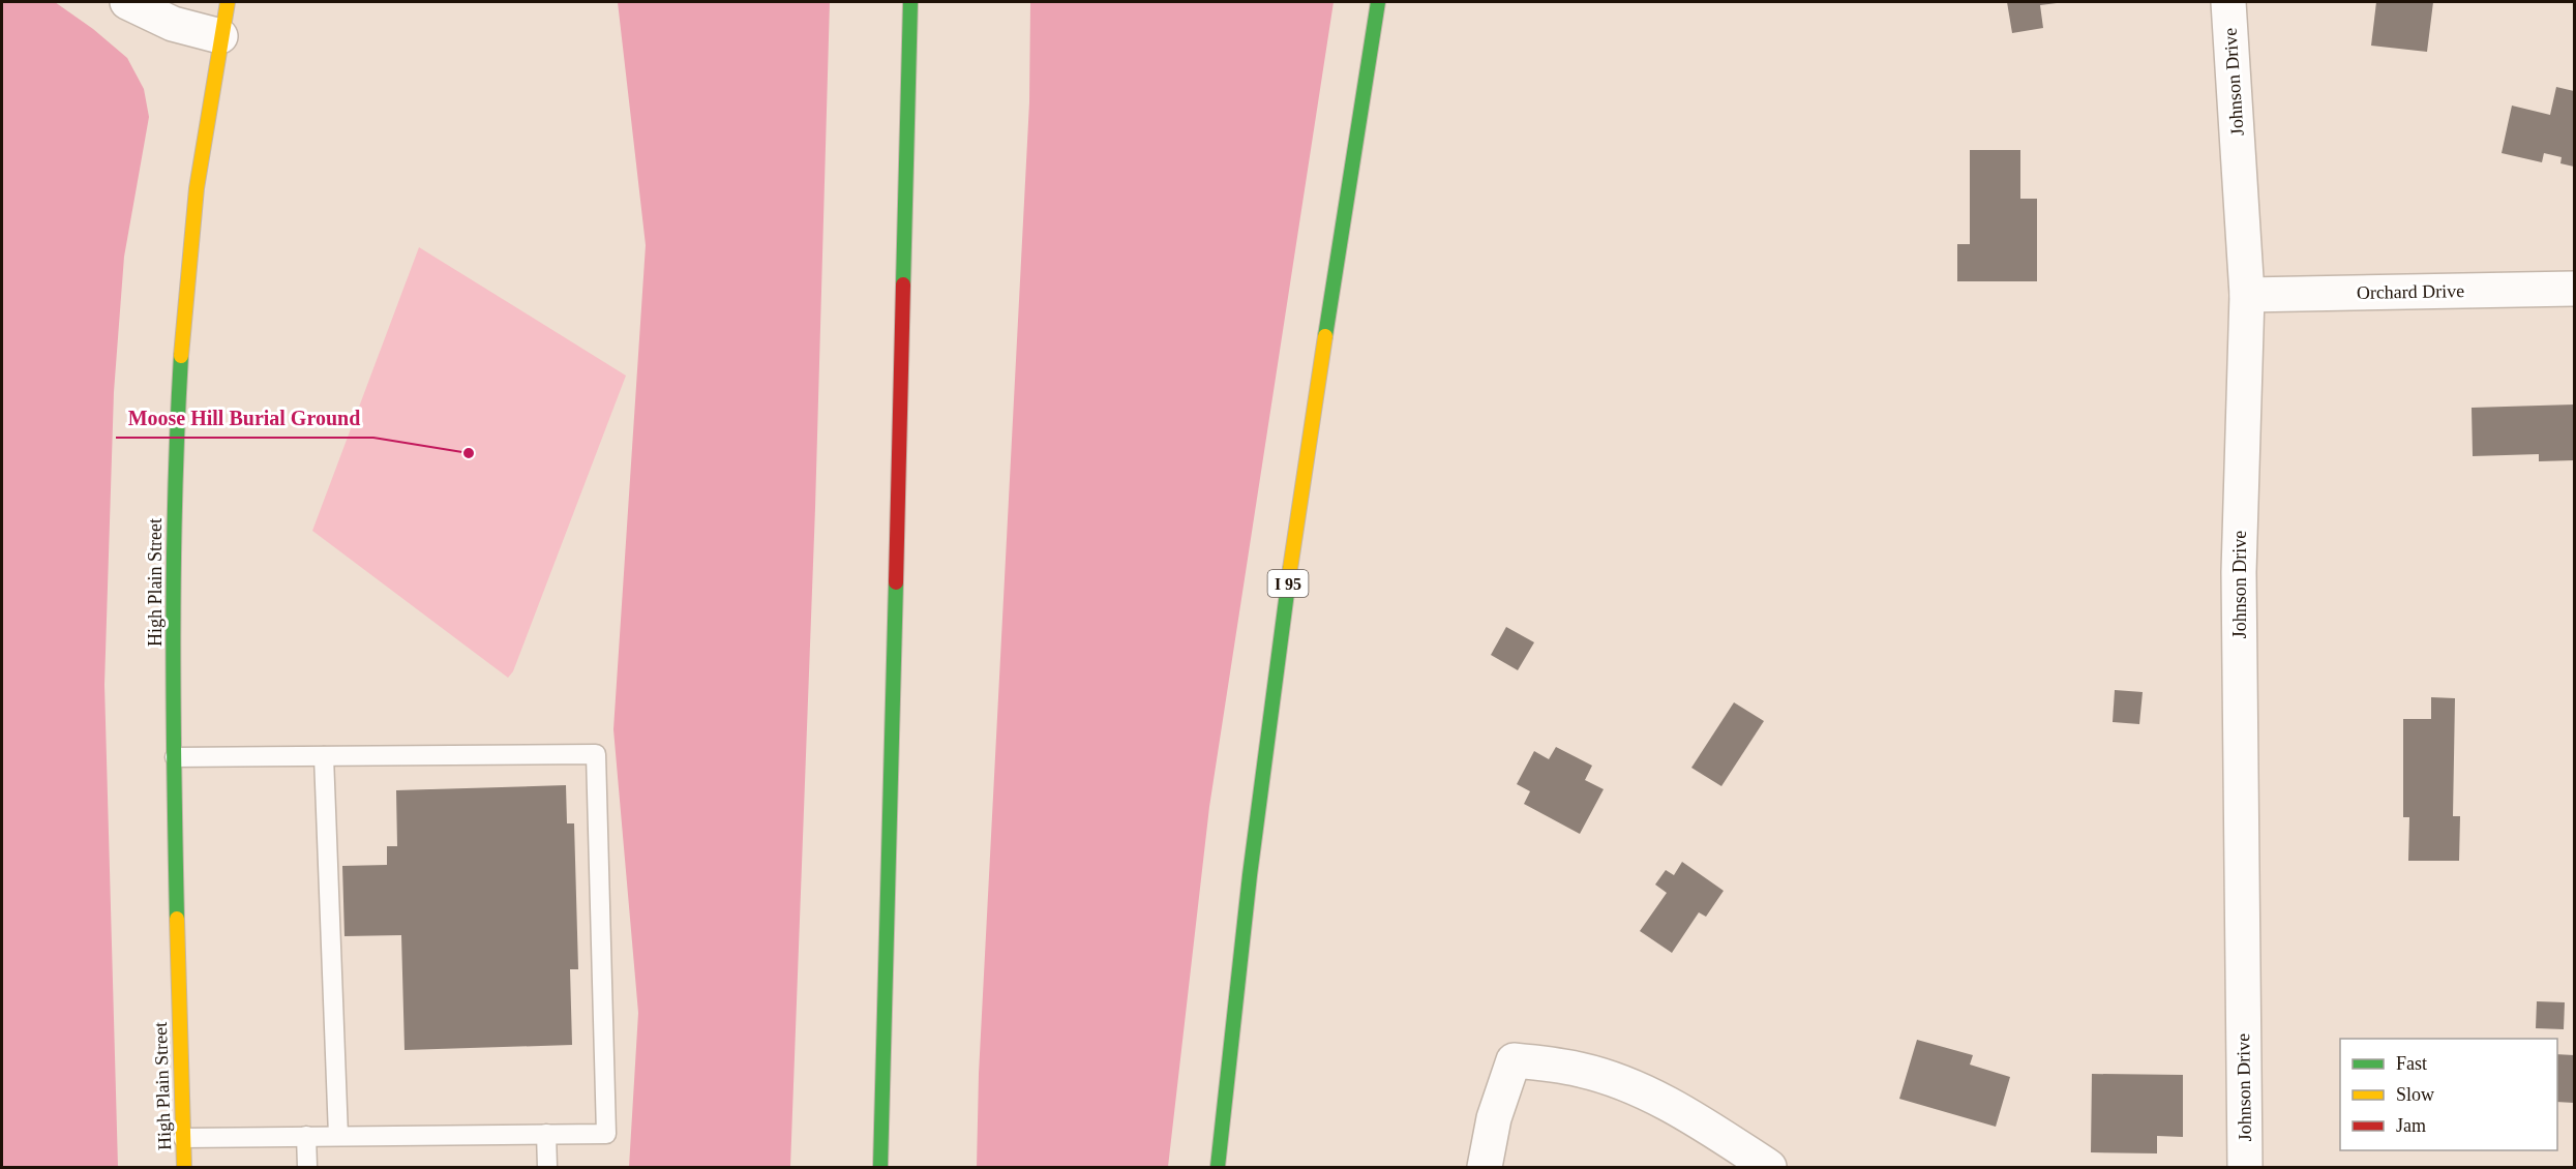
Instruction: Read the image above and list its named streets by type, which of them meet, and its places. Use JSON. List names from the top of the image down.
{
  "streets": {
    "main road": ["High Plain Street", "I 95"],
    "street": ["Johnson Drive", "Orchard Drive"]
  },
  "crossings": [
    ["Johnson Drive", "Orchard Drive"]
  ],
  "places": ["Moose Hill Burial Ground"],
  "legend": ["Fast", "Slow", "Jam"]
}
